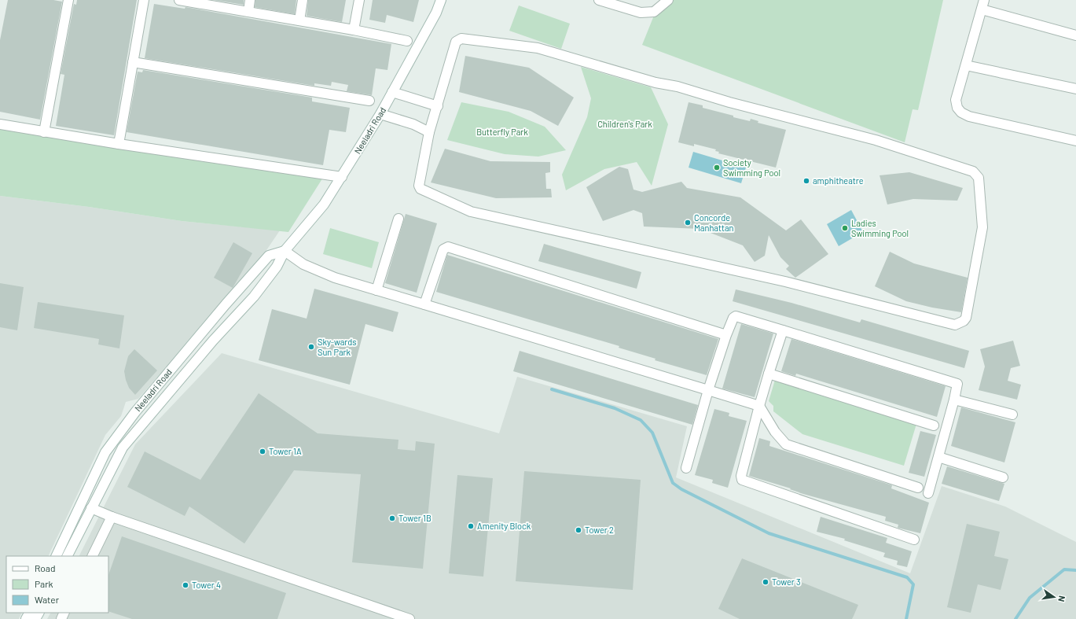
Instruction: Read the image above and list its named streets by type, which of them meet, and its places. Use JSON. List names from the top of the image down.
{
  "streets": {
    "street": ["Neeladri Road"]
  },
  "parks": ["Children's Park", "Butterfly Park"],
  "places": [
    "Society Swimming Pool",
    "amphitheatre",
    "Concorde Manhattan",
    "Ladies Swimming Pool",
    "Sky-wards Sun Park",
    "Tower 1A",
    "Tower 1B",
    "Amenity Block",
    "Tower 2",
    "Tower 3",
    "Tower 4"
  ],
  "legend": ["Road", "Park", "Water"],
  "north": "right"
}
